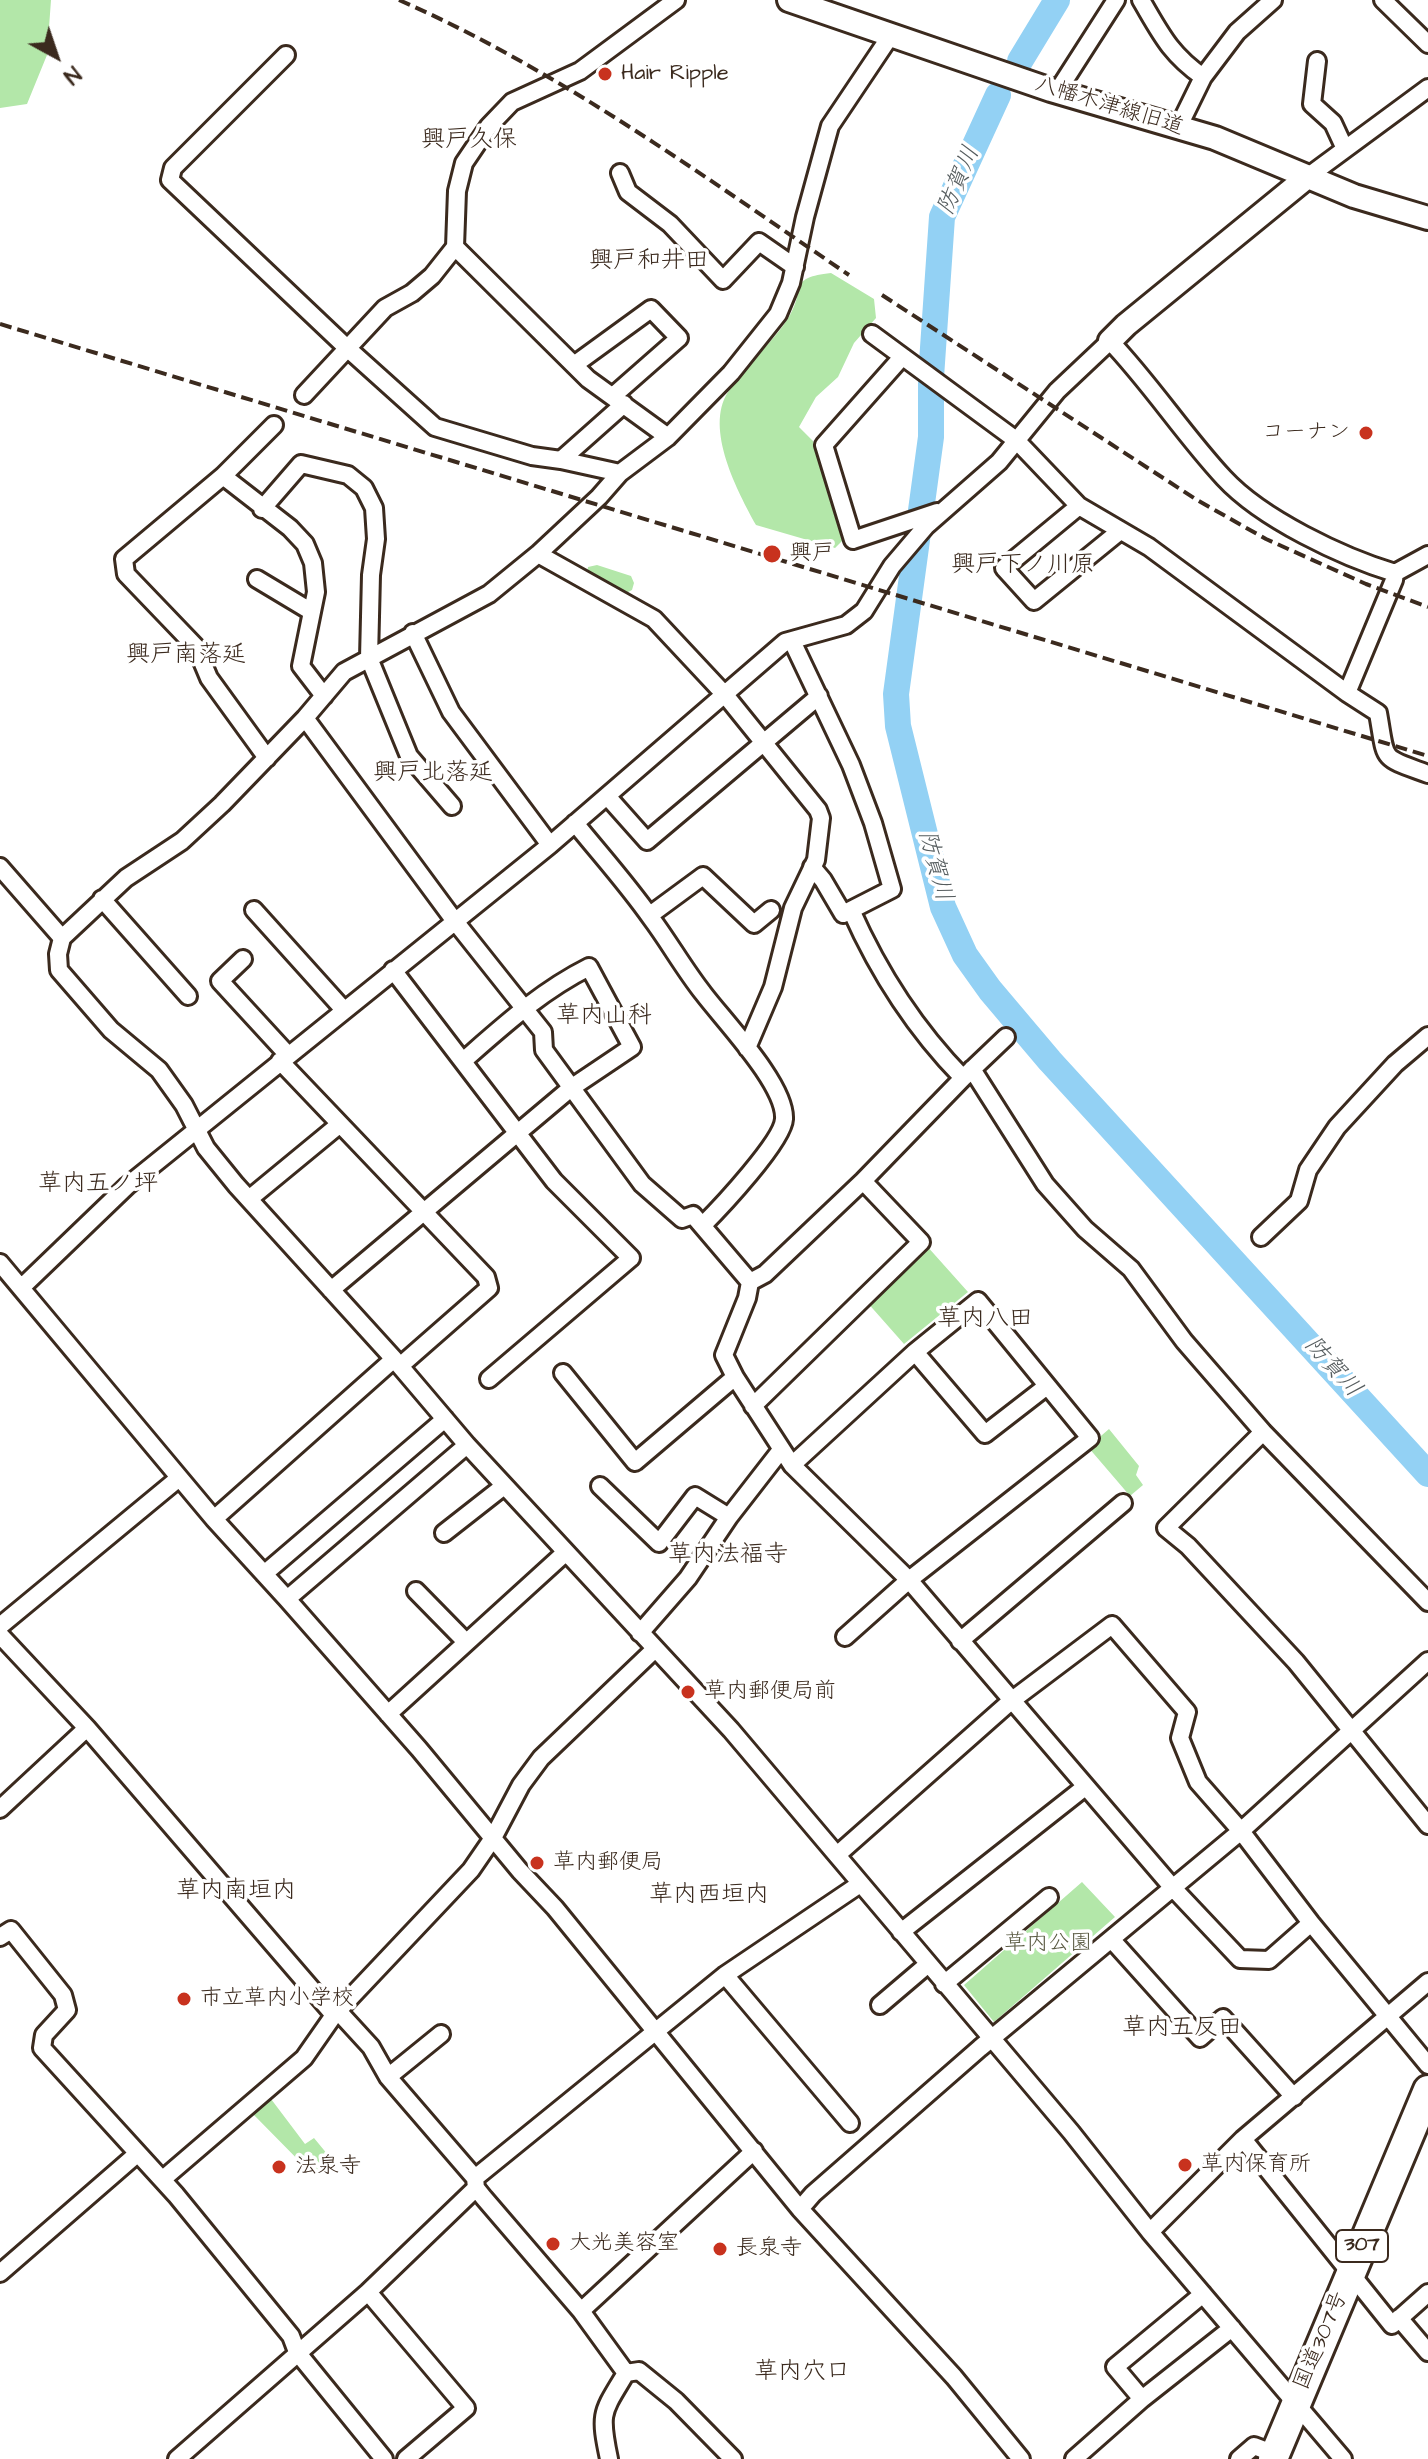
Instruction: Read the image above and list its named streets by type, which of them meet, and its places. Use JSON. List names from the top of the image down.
{
  "streets": {
    "highway": ["307", "国道307号"],
    "street": ["八幡木津線旧道"]
  },
  "districts": [
    "興戸久保",
    "興戸和井田",
    "興戸下ノ川原",
    "興戸南落延",
    "興戸北落延",
    "草内山科",
    "草内五ノ坪",
    "草内八田",
    "草内法福寺",
    "草内南垣内",
    "草内西垣内",
    "草内五反田",
    "草内穴口"
  ],
  "water": ["防賀川"],
  "parks": ["草内公園"],
  "places": [
    "Hair Ripple",
    "コーナン",
    "興戸",
    "草内郵便局前",
    "草内郵便局",
    "市立草内小学校",
    "草内保育所",
    "法泉寺",
    "大光美容室",
    "長泉寺"
  ],
  "north": "bottom right"
}
